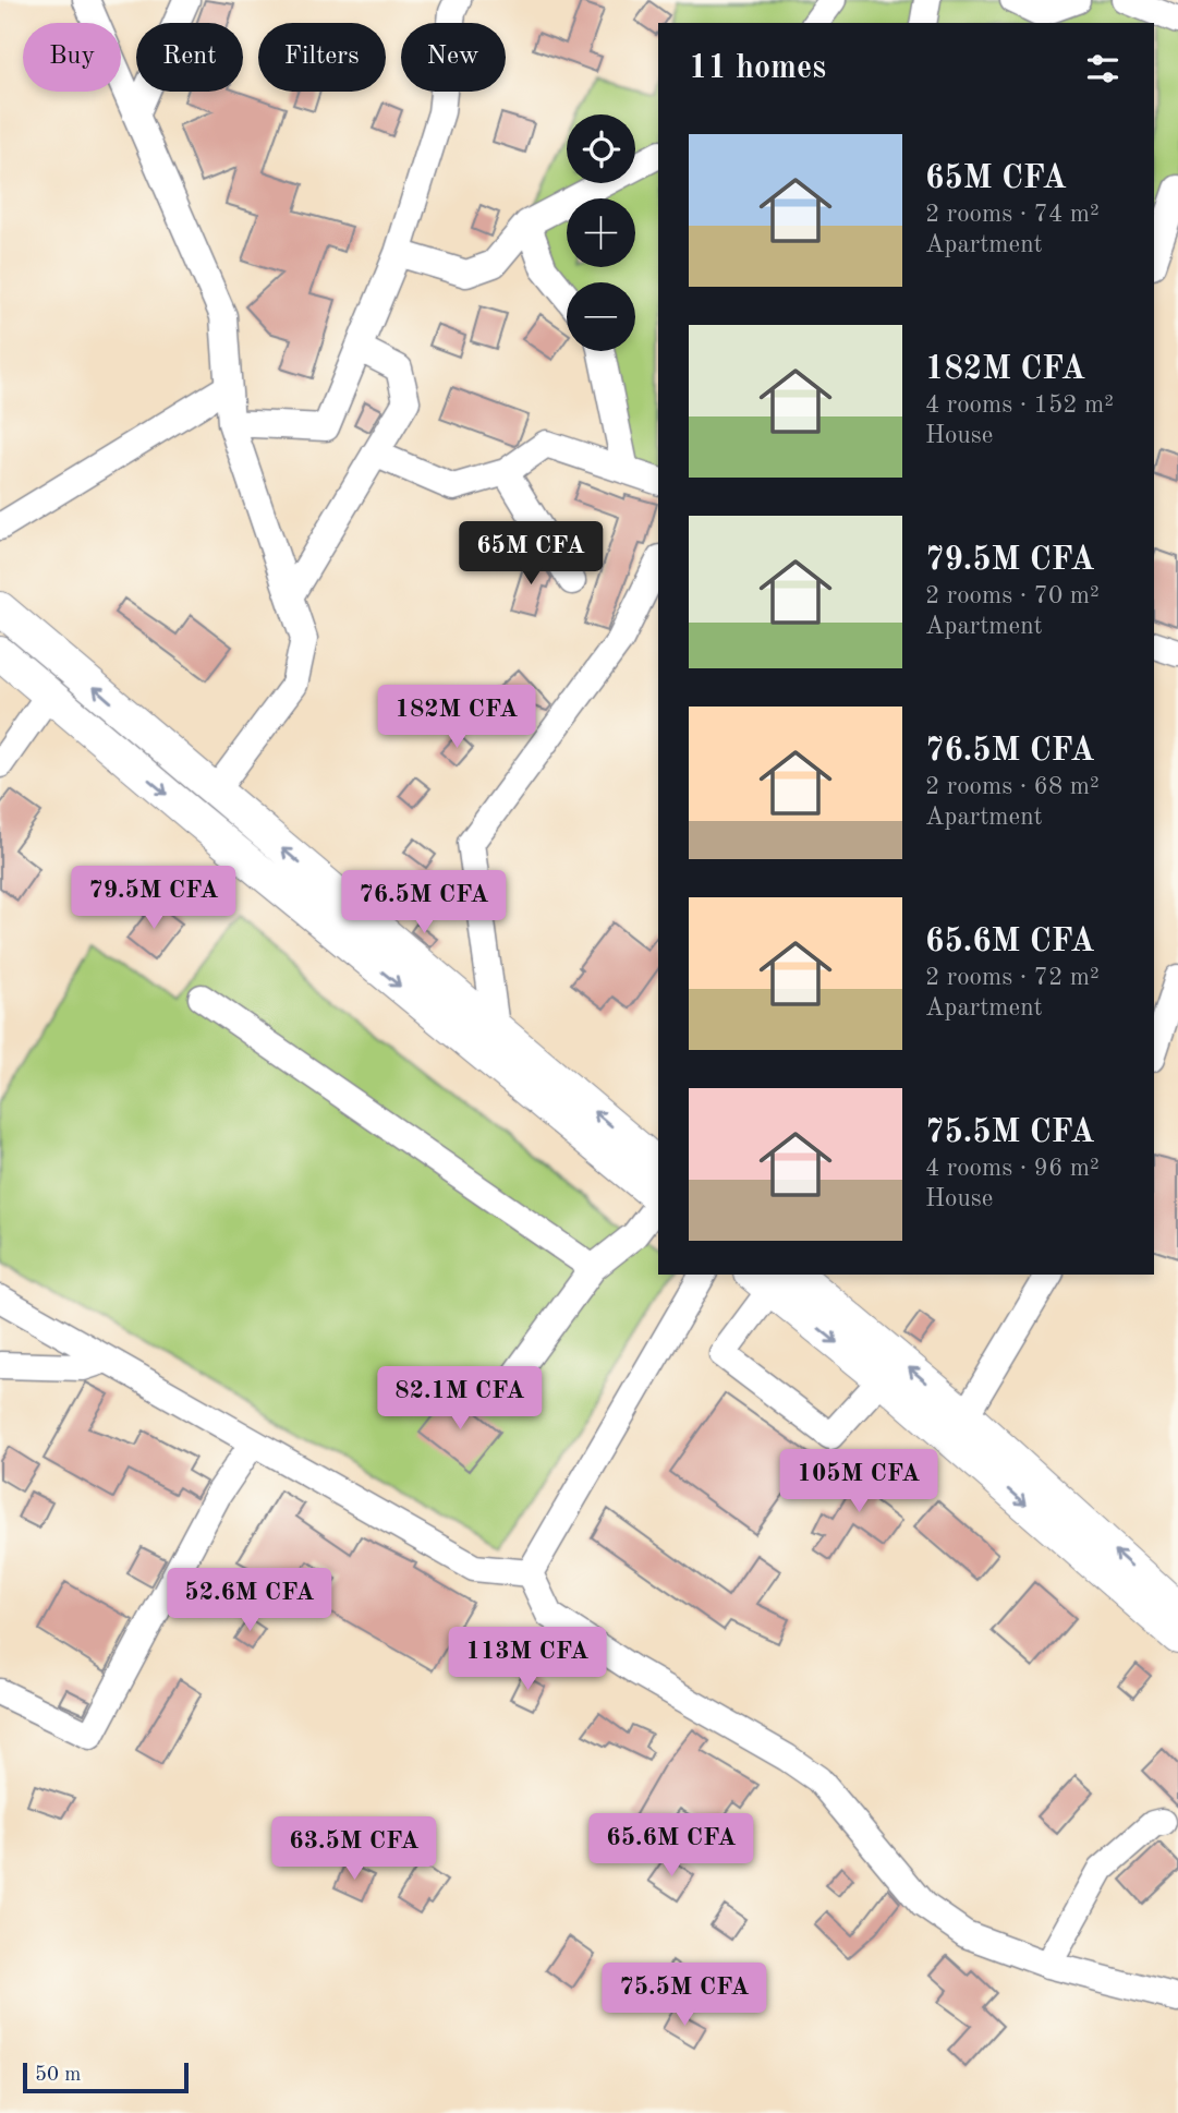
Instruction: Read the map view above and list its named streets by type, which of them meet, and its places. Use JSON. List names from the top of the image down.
{
  "scale_bar": "50 m",
  "page": {
    "chip": [
      "Buy",
      "Rent",
      "Filters",
      "New"
    ],
    "heading": "11 homes",
    "map_buttons": ["+", "−"],
    "list": [
      {
        "name": "65M CFA",
        "note": "2 rooms · 74 m² · Apartment"
      },
      {
        "name": "182M CFA",
        "note": "4 rooms · 152 m² · House"
      },
      {
        "name": "79.5M CFA",
        "note": "2 rooms · 70 m² · Apartment"
      },
      {
        "name": "76.5M CFA",
        "note": "2 rooms · 68 m² · Apartment"
      },
      {
        "name": "65.6M CFA",
        "note": "2 rooms · 72 m² · Apartment"
      },
      {
        "name": "75.5M CFA",
        "note": "4 rooms · 96 m² · House"
      }
    ],
    "price": [
      "65M CFA",
      "182M CFA",
      "79.5M CFA",
      "76.5M CFA",
      "82.1M CFA",
      "105M CFA",
      "52.6M CFA",
      "113M CFA",
      "65.6M CFA",
      "63.5M CFA",
      "75.5M CFA"
    ],
    "scale": "50 m"
  }
}
